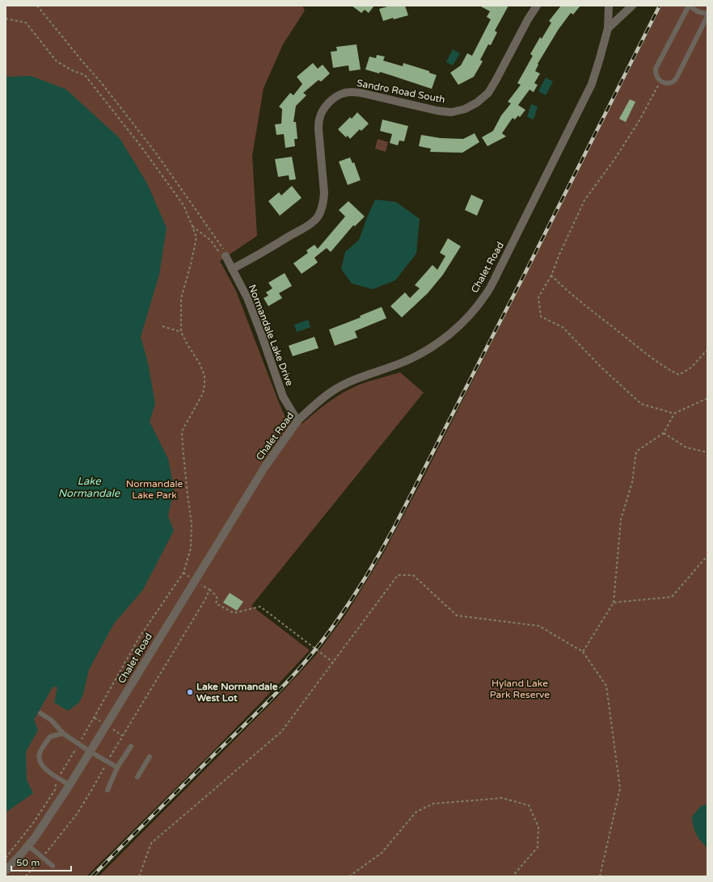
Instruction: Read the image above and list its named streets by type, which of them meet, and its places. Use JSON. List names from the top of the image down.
{
  "streets": {
    "street": ["Sandro Road South", "Chalet Road", "Normandale Lake Drive"]
  },
  "crossings": [
    ["Sandro Road South", "Normandale Lake Drive"],
    ["Chalet Road", "Normandale Lake Drive"]
  ],
  "water": ["Lake Normandale"],
  "parks": ["Normandale Lake Park", "Hyland Lake Park Reserve"],
  "places": ["Lake Normandale West Lot"],
  "scale_bar": "50 m"
}
